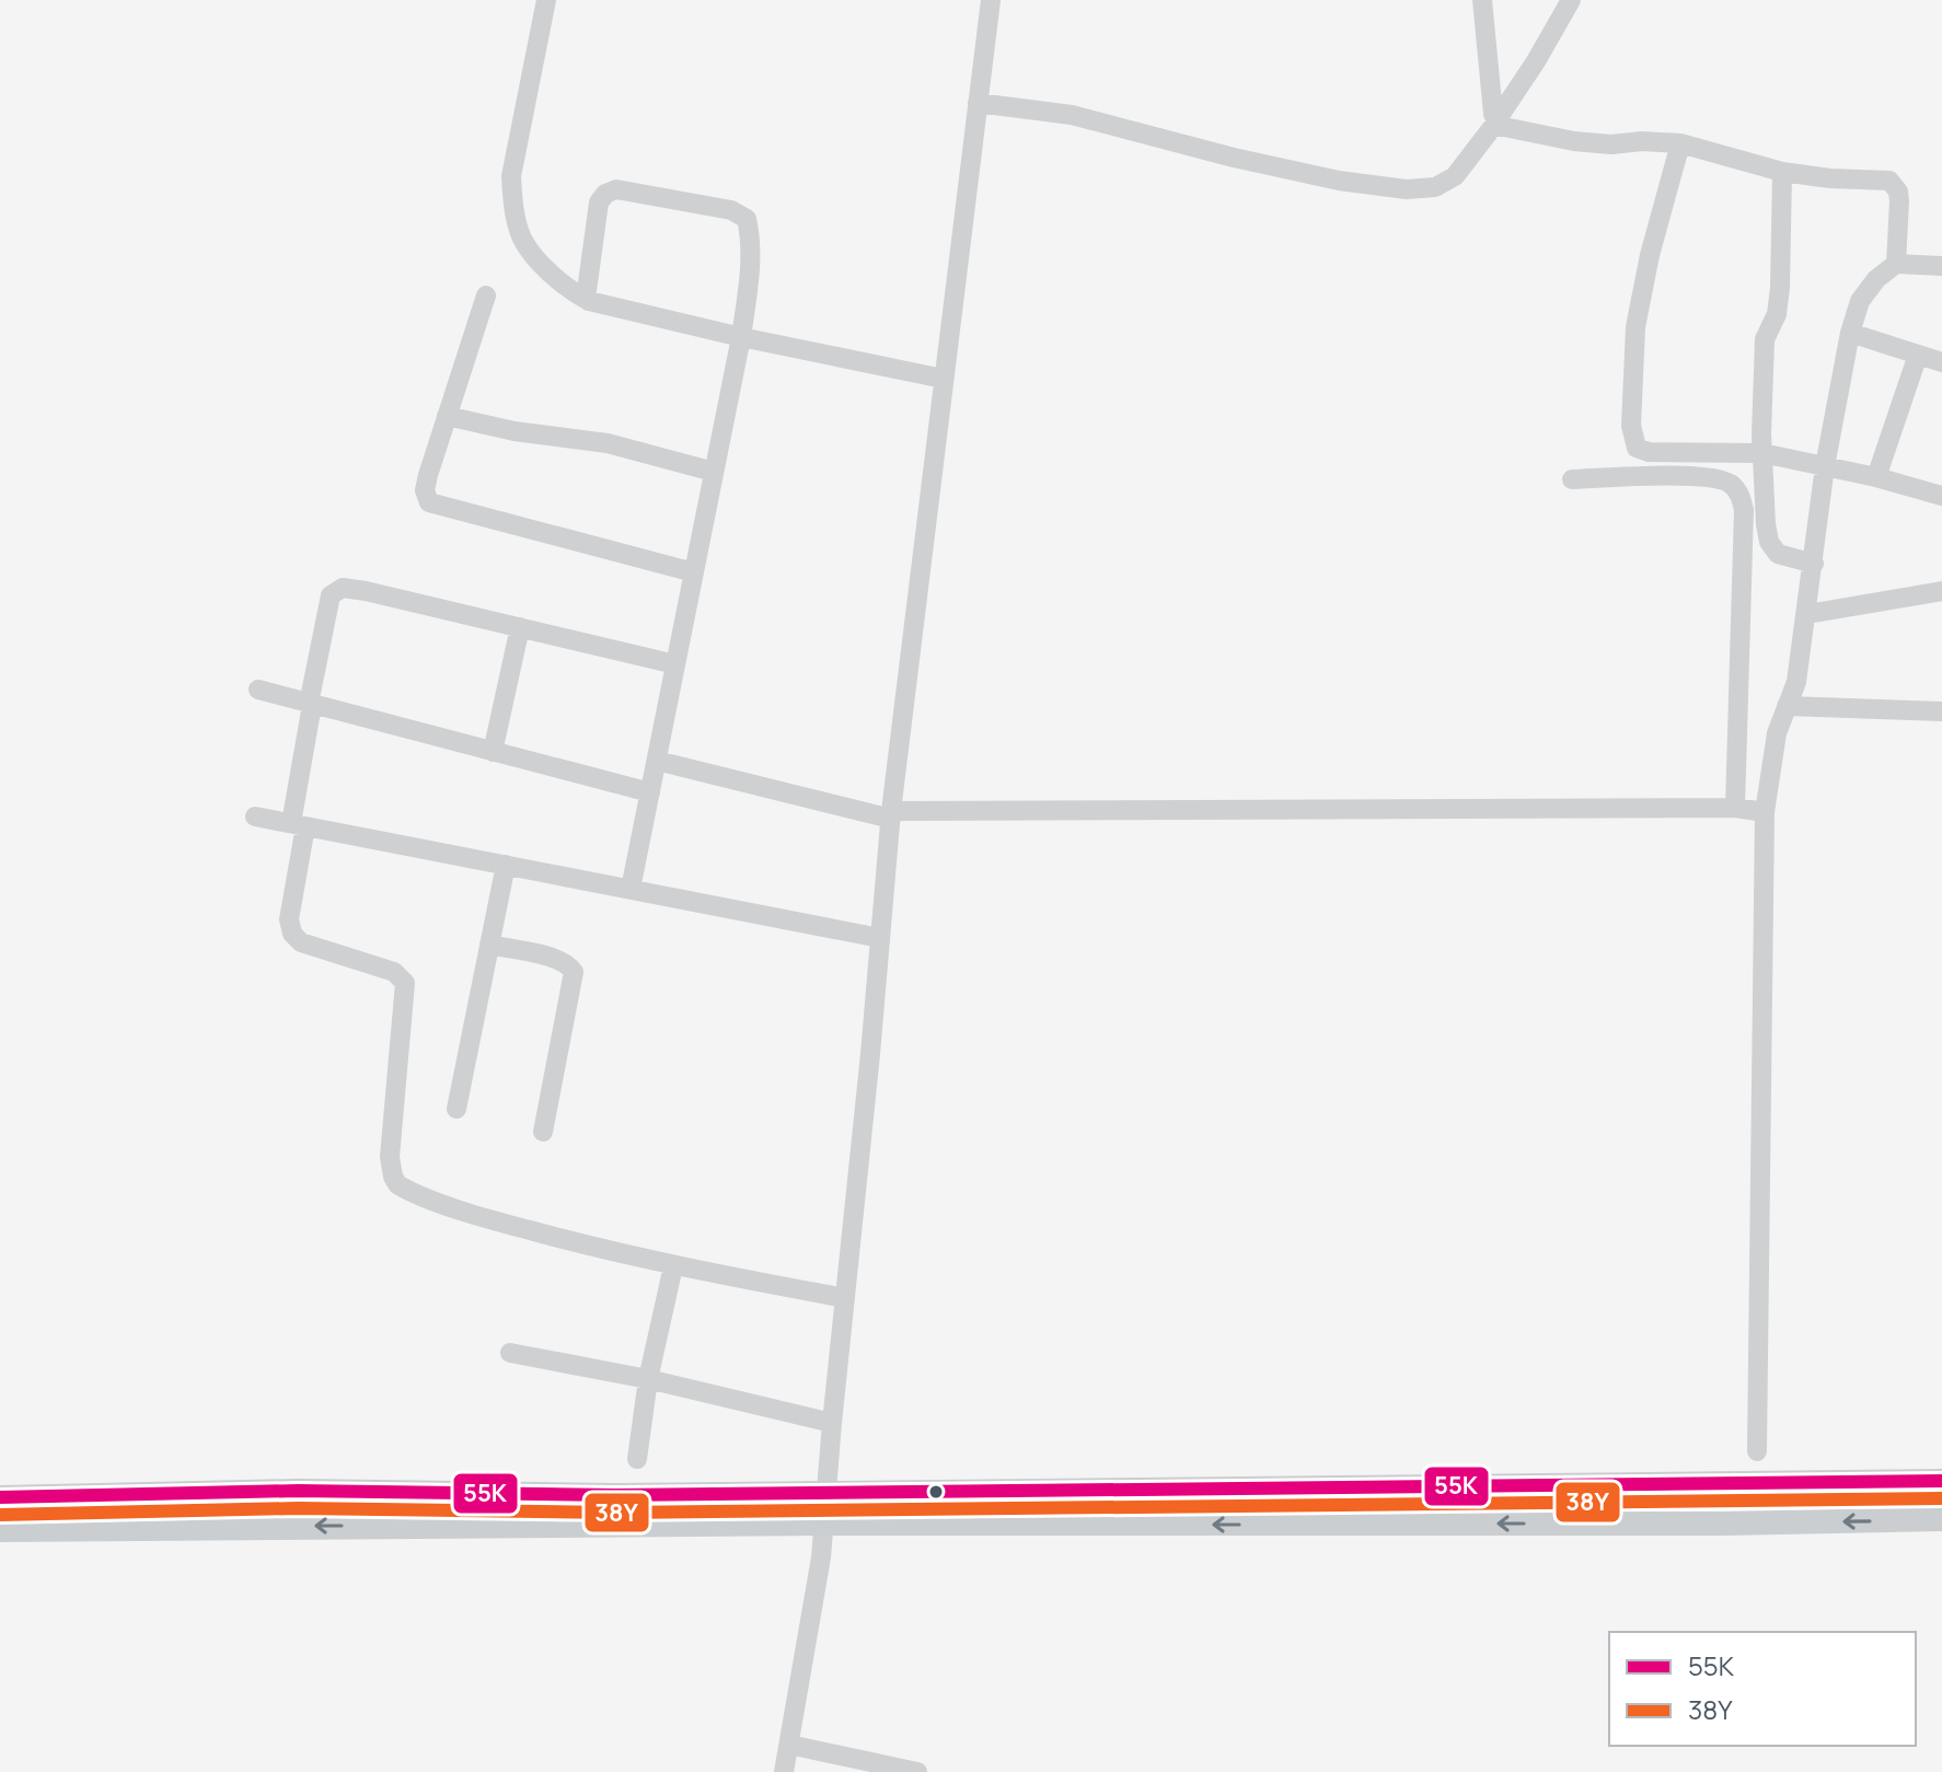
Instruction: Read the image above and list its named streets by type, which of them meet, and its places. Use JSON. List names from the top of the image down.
{
  "lines": ["transit line 55K", "transit line 38Y"],
  "legend": ["55K", "38Y"]
}
